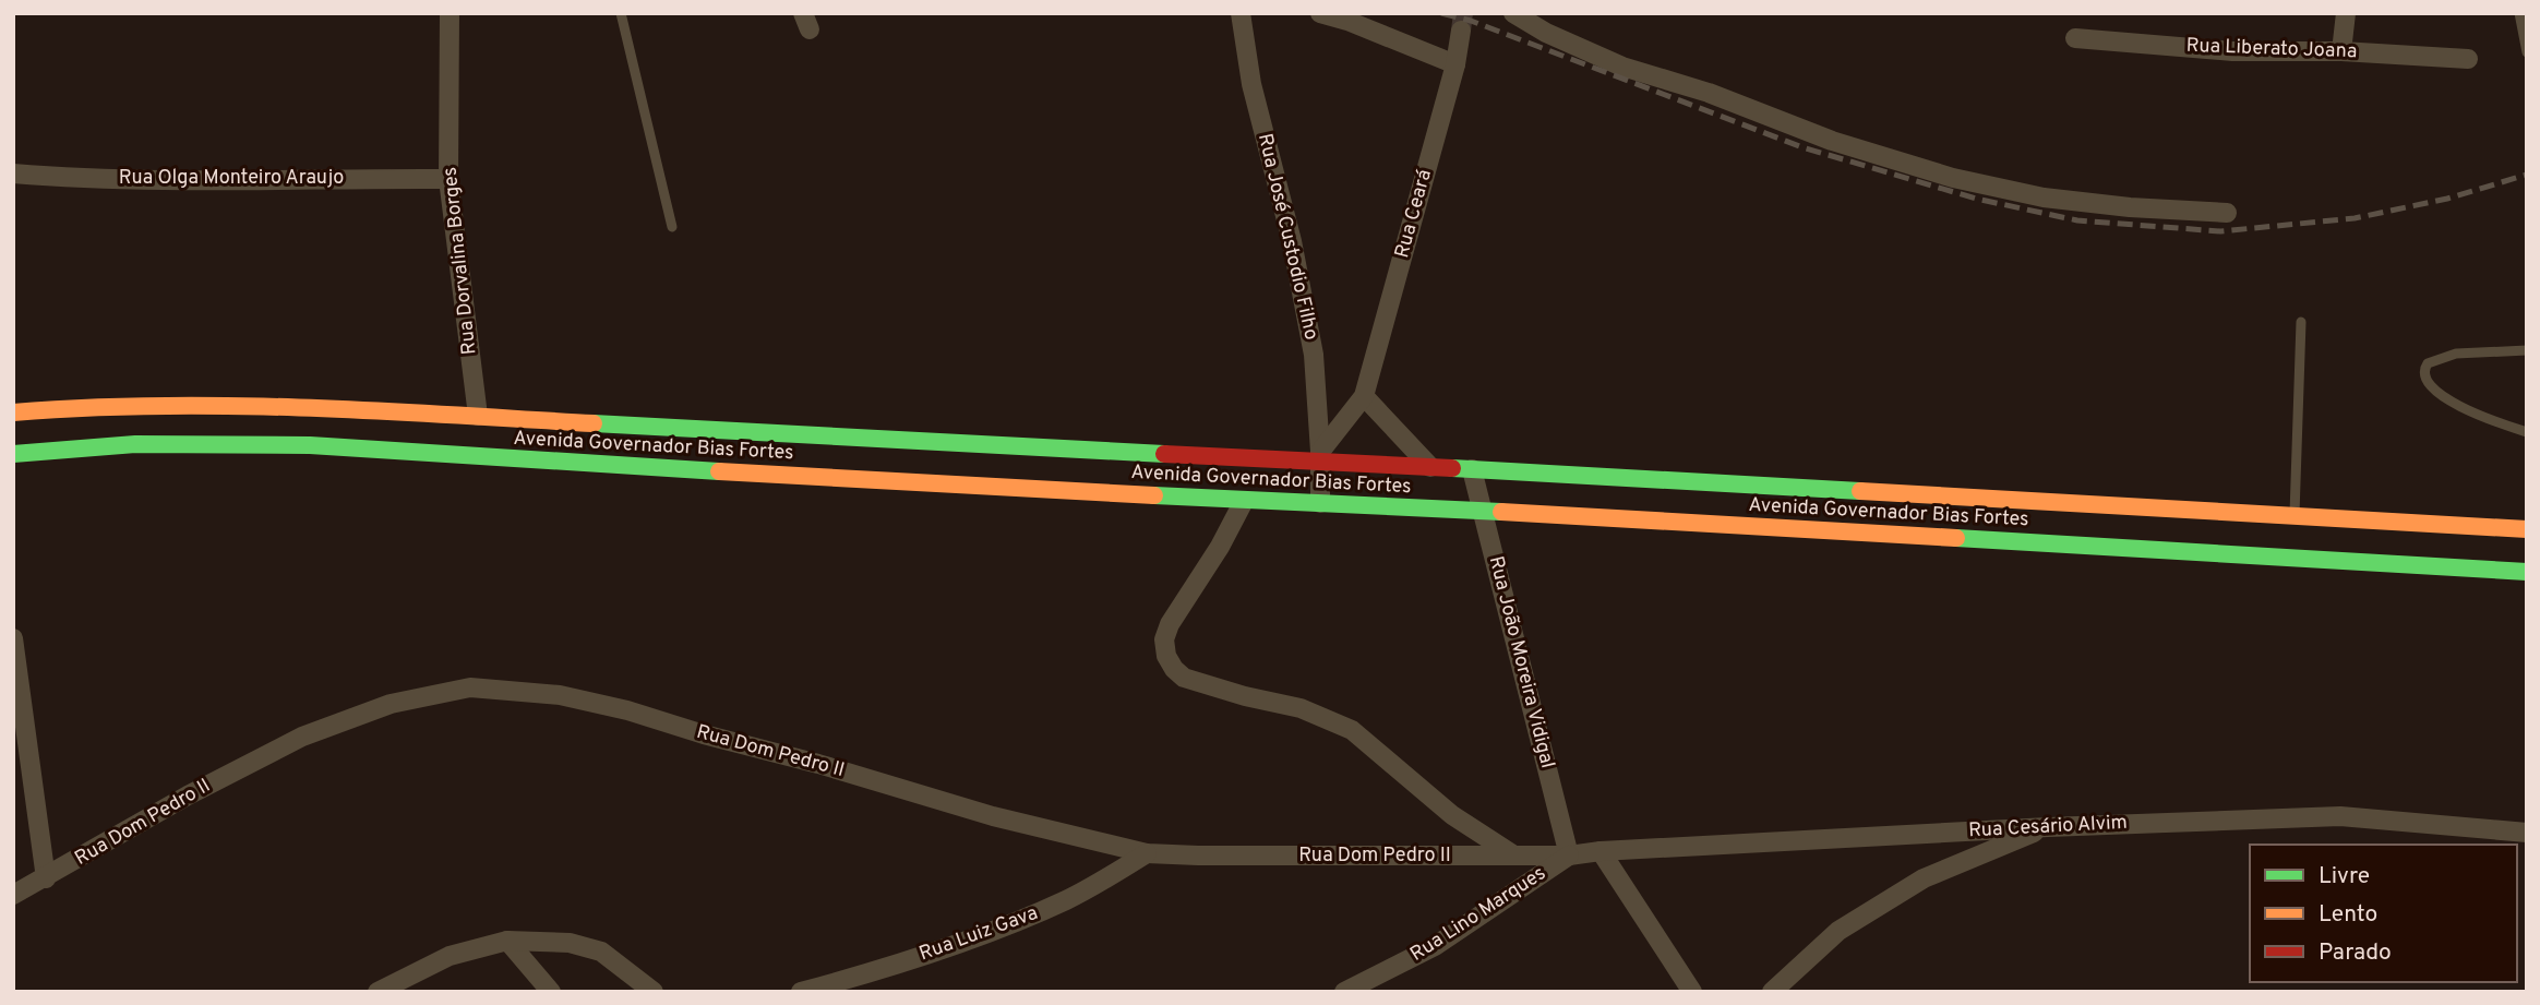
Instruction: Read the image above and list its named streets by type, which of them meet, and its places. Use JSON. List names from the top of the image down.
{
  "streets": {
    "main road": ["Avenida Governador Bias Fortes"],
    "street": [
      "Rua Liberato Joana",
      "Rua Olga Monteiro Araujo",
      "Rua Ceará",
      "Rua José Custodio Filho",
      "Rua Dorvalina Borges",
      "Rua João Moreira Vidigal",
      "Rua Dom Pedro II",
      "Rua Cesário Alvim",
      "Rua Lino Marques",
      "Rua Luiz Gava"
    ]
  },
  "crossings": [
    ["Rua Olga Monteiro Araujo", "Rua Dorvalina Borges"],
    ["Rua Ceará", "Rua José Custodio Filho"],
    ["Rua Ceará", "Avenida Governador Bias Fortes"],
    ["Rua José Custodio Filho", "Avenida Governador Bias Fortes"],
    ["Rua Dorvalina Borges", "Avenida Governador Bias Fortes"],
    ["Avenida Governador Bias Fortes", "Rua João Moreira Vidigal"],
    ["Rua João Moreira Vidigal", "Rua Dom Pedro II"],
    ["Rua João Moreira Vidigal", "Rua Cesário Alvim"],
    ["Rua João Moreira Vidigal", "Rua Lino Marques"],
    ["Rua Dom Pedro II", "Rua Cesário Alvim"],
    ["Rua Dom Pedro II", "Rua Lino Marques"],
    ["Rua Dom Pedro II", "Rua Luiz Gava"],
    ["Rua Cesário Alvim", "Rua Lino Marques"]
  ],
  "legend": ["Livre", "Lento", "Parado"]
}
